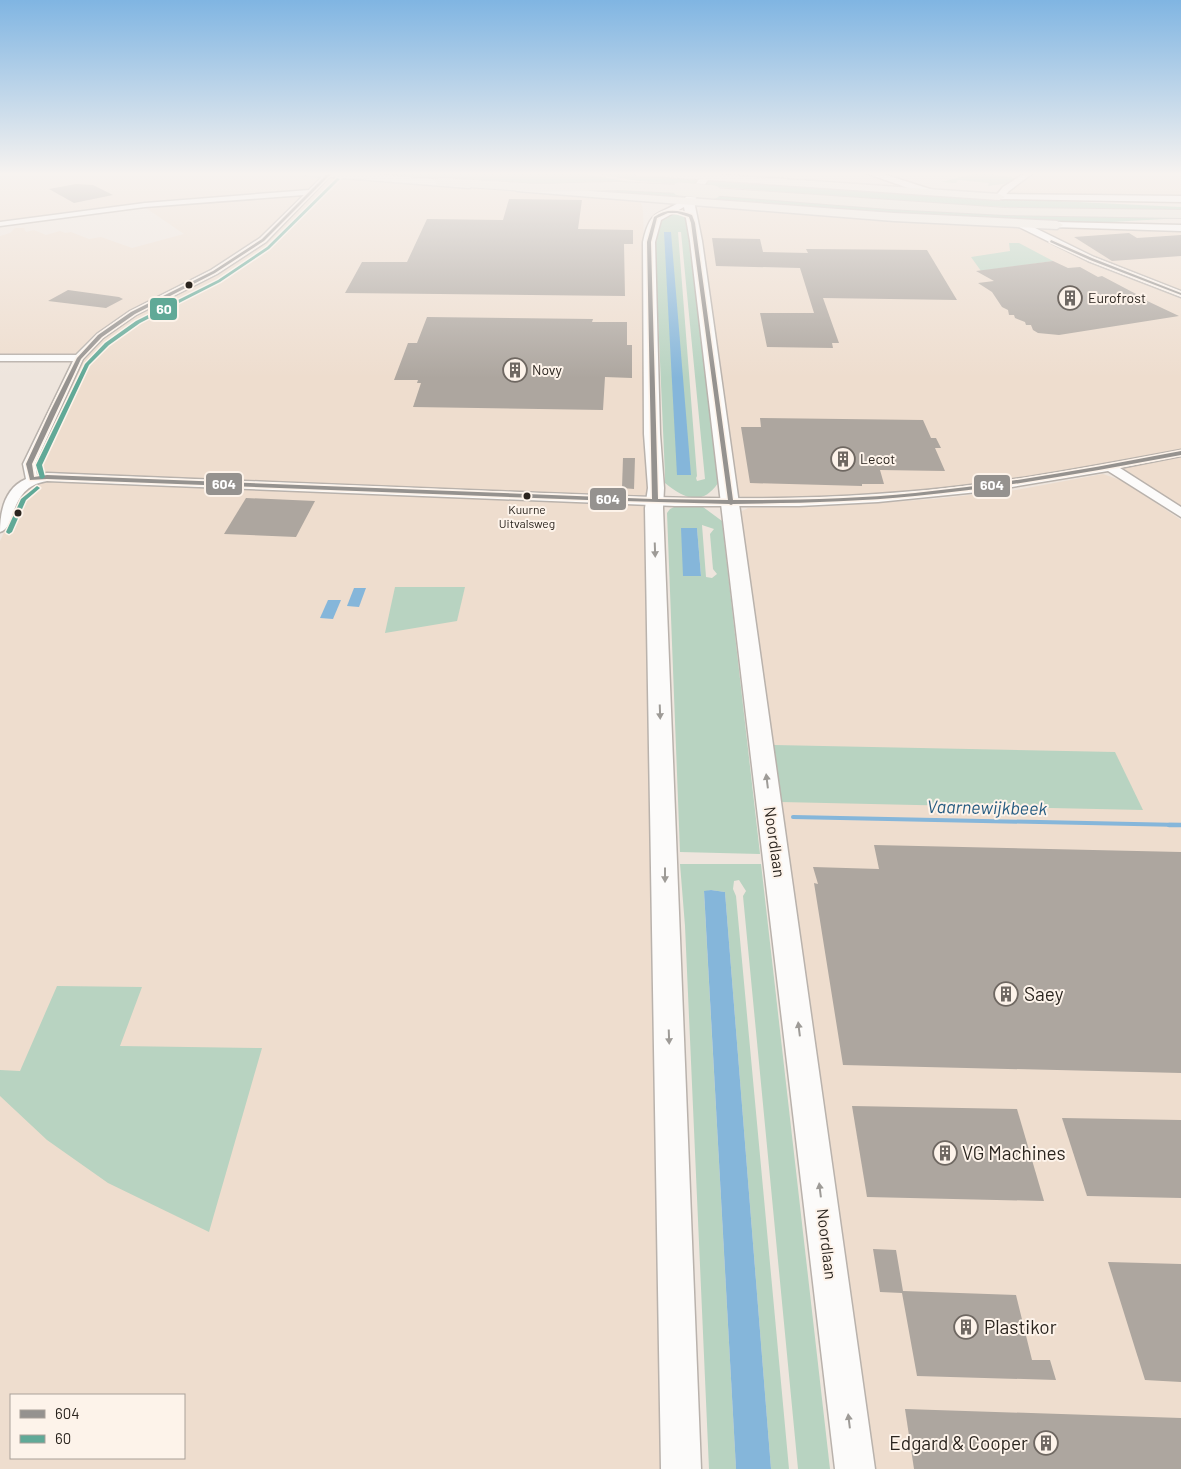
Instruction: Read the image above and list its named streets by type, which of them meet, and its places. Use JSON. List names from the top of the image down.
{
  "streets": {
    "street": ["Noordlaan"]
  },
  "water": ["Vaarnewijkbeek"],
  "places": {
    "building": [
      "Eurofrost",
      "Novy",
      "Lecot",
      "Saey",
      "VG Machines",
      "Plastikor",
      "Edgard & Cooper"
    ],
    "other": ["Kuurne Uitvalsweg"]
  },
  "lines": ["transit line 604", "transit line 60"],
  "legend": ["604", "60"]
}
